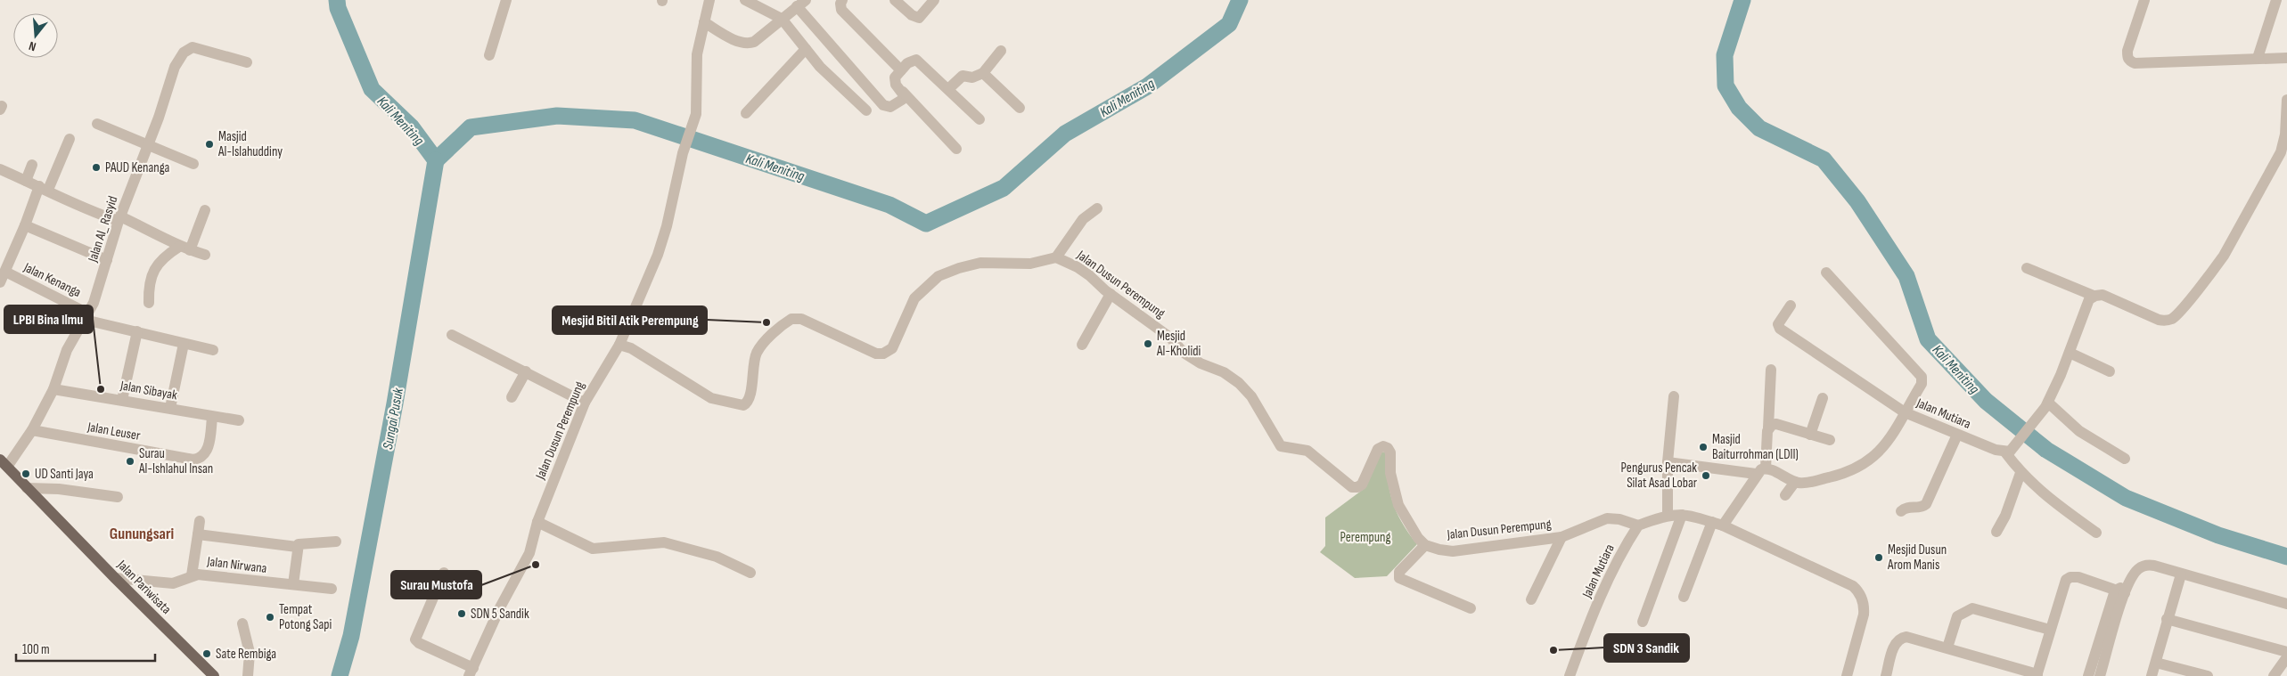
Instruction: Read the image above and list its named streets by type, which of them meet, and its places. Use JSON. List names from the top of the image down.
{
  "streets": {
    "main road": ["Jalan Pariwisata"],
    "street": [
      "Jalan Al_ Rasyid",
      "Jalan Kenanga",
      "Jalan Dusun Perempung",
      "Jalan Sibayak",
      "Jalan Mutiara",
      "Jalan Leuser",
      "Jalan Nirwana"
    ]
  },
  "crossings": [
    ["Jalan Al_ Rasyid", "Jalan Kenanga"],
    ["Jalan Al_ Rasyid", "Jalan Sibayak"],
    ["Jalan Al_ Rasyid", "Jalan Leuser"],
    ["Jalan Al_ Rasyid", "Jalan Pariwisata"],
    ["Jalan Dusun Perempung", "Jalan Mutiara"],
    ["Jalan Sibayak", "Jalan Leuser"],
    ["Jalan Nirwana", "Jalan Pariwisata"]
  ],
  "districts": ["Gunungsari"],
  "water": ["Kali Meniting", "Sungai Pusuk"],
  "parks": ["Perempung"],
  "places": [
    "Masjid Al-Islahuddiny",
    "PAUD Kenanga",
    "Mesjid Bitil Atik Perempung",
    "Mesjid Al-Kholidi",
    "LPBI Bina Ilmu",
    "Masjid Baiturrohman (LDII)",
    "Surau Al-Ishlahul Insan",
    "UD Santi Jaya",
    "Pengurus Pencak Silat Asad Lobar",
    "Mesjid Dusun Arom Manis",
    "Surau Mustofa",
    "SDN 5 Sandik",
    "Tempat Potong Sapi",
    "SDN 3 Sandik",
    "Sate Rembiga"
  ],
  "scale_bar": "100 m",
  "north": "bottom"
}
